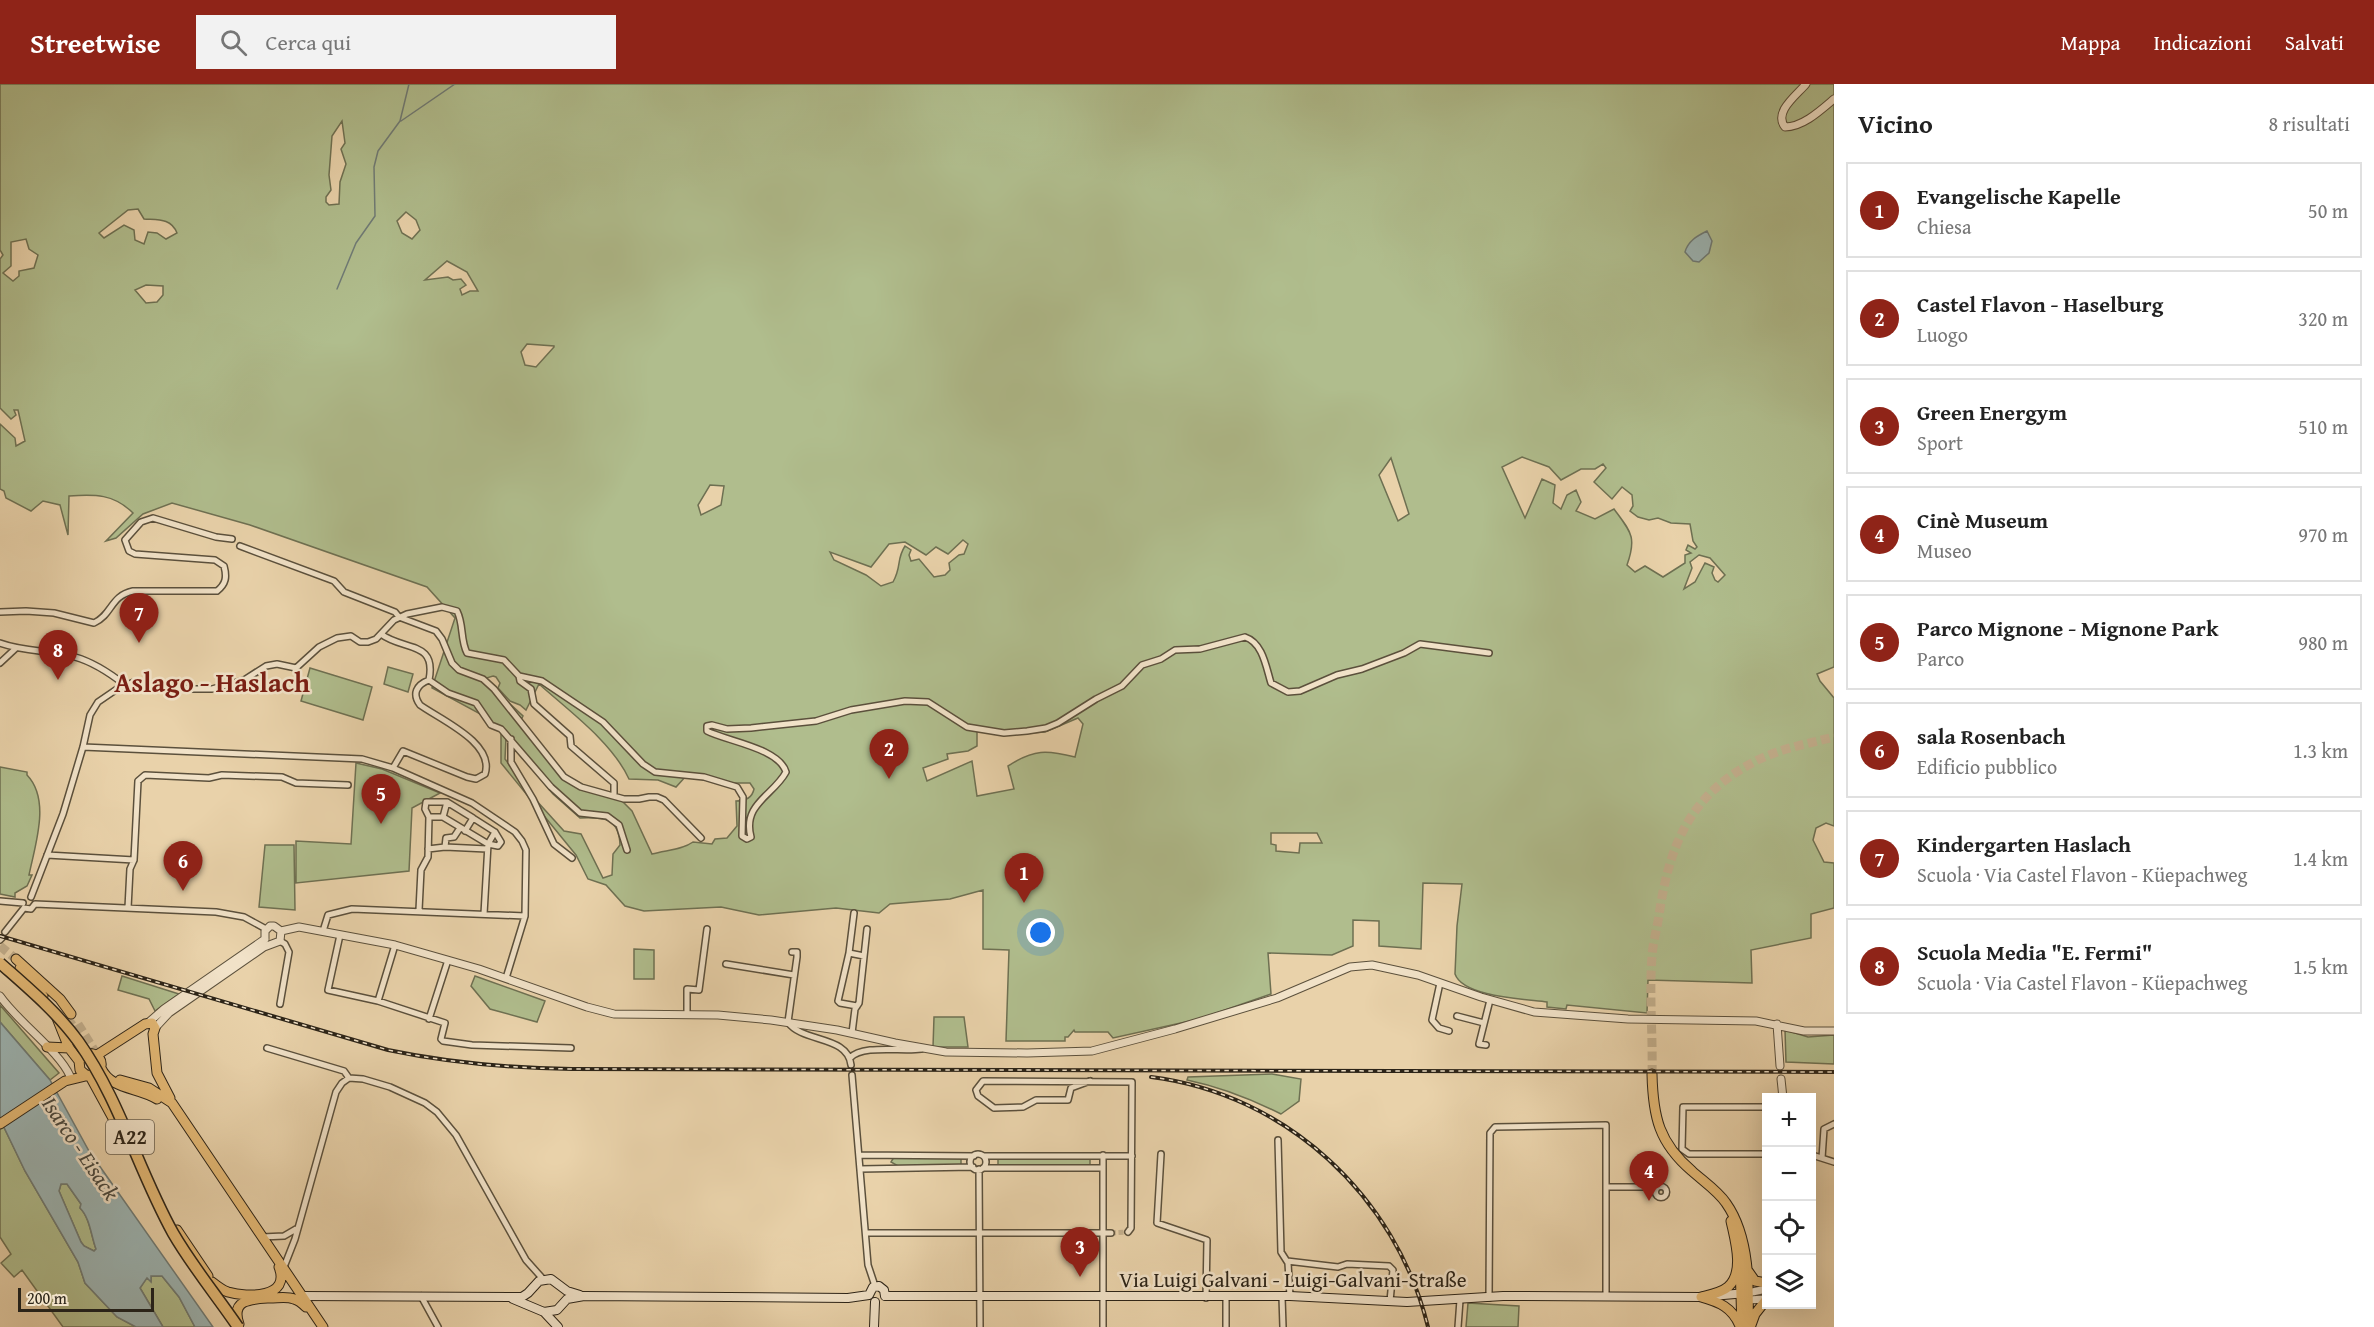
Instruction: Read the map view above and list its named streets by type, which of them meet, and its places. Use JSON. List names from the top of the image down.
{
  "streets": {
    "highway": ["A22"],
    "main road": ["Via Luigi Galvani - Luigi-Galvani-Straße"]
  },
  "districts": ["Aslago - Haslach"],
  "water": ["Isarco - Eisack"],
  "scale_bar": "200 m",
  "page": {
    "header": "Streetwise",
    "search": "Cerca qui",
    "nav": ["Mappa", "Indicazioni", "Salvati"],
    "heading": ["Vicino", "8 risultati"],
    "list": [
      {
        "mark": "1",
        "name": "Evangelische Kapelle",
        "note": "Chiesa",
        "value": "50 m"
      },
      {
        "mark": "2",
        "name": "Castel Flavon - Haselburg",
        "note": "Luogo",
        "value": "320 m"
      },
      {
        "mark": "3",
        "name": "Green Energym",
        "note": "Sport",
        "value": "510 m"
      },
      {
        "mark": "4",
        "name": "Cinè Museum",
        "note": "Museo",
        "value": "970 m"
      },
      {
        "mark": "5",
        "name": "Parco Mignone - Mignone Park",
        "note": "Parco",
        "value": "980 m"
      },
      {
        "mark": "6",
        "name": "sala Rosenbach",
        "note": "Edificio pubblico",
        "value": "1.3 km"
      },
      {
        "mark": "7",
        "name": "Kindergarten Haslach",
        "note": "Scuola · Via Castel Flavon - Küepachweg",
        "value": "1.4 km"
      },
      {
        "mark": "8",
        "name": "Scuola Media \"E. Fermi\"",
        "note": "Scuola · Via Castel Flavon - Küepachweg",
        "value": "1.5 km"
      }
    ],
    "pins": [
      "7",
      "8",
      "2",
      "5",
      "6",
      "1",
      "4",
      "3"
    ],
    "map_buttons": ["+", "−"],
    "scale": "200 m"
  }
}
